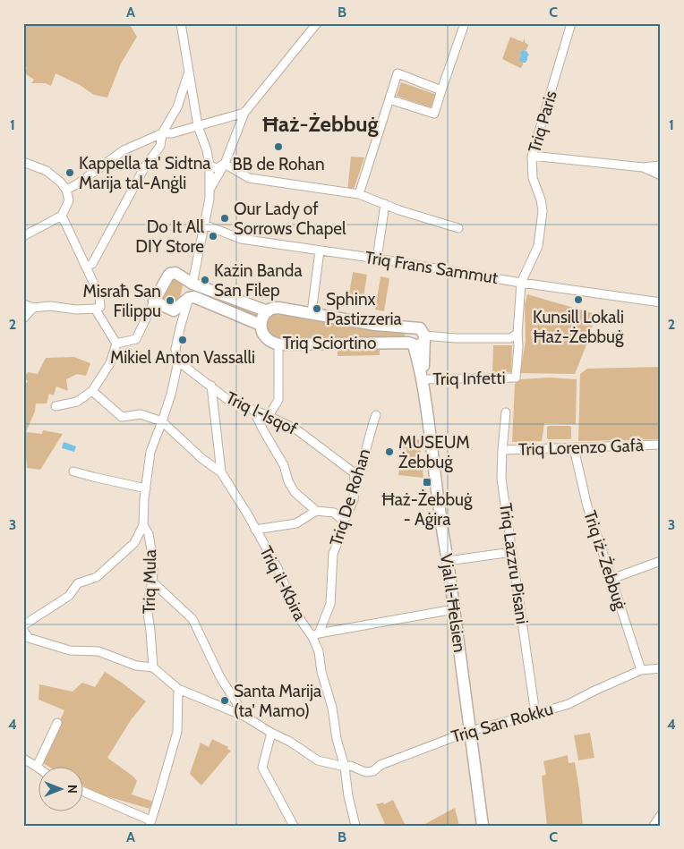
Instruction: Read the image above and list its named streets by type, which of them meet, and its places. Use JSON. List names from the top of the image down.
{
  "streets": {
    "street": [
      "Triq Paris",
      "Triq Frans Sammut",
      "Triq Sciortino",
      "Triq Infetti",
      "Triq l-Isqof",
      "Triq Lorenzo Gafà",
      "Triq De Rohan",
      "Triq iż-Żebbuġ",
      "Triq Lazzru Pisani",
      "Triq Mula",
      "Triq il-Kbira",
      "Vjal il-Ħelsien",
      "Triq San Rokku"
    ]
  },
  "crossings": [
    ["Triq Paris", "Triq Frans Sammut"],
    ["Triq Paris", "Triq Sciortino"],
    ["Triq Paris", "Triq Infetti"],
    ["Triq Sciortino", "Vjal il-Ħelsien"],
    ["Triq Infetti", "Vjal il-Ħelsien"],
    ["Triq l-Isqof", "Triq De Rohan"],
    ["Triq l-Isqof", "Triq il-Kbira"],
    ["Triq Lorenzo Gafà", "Triq iż-Żebbuġ"],
    ["Triq Lorenzo Gafà", "Triq Lazzru Pisani"],
    ["Triq De Rohan", "Triq il-Kbira"],
    ["Triq iż-Żebbuġ", "Triq San Rokku"],
    ["Triq Lazzru Pisani", "Triq San Rokku"],
    ["Triq Mula", "Triq San Rokku"],
    ["Triq il-Kbira", "Triq San Rokku"],
    ["Vjal il-Ħelsien", "Triq San Rokku"]
  ],
  "districts": ["Ħaż-Żebbuġ"],
  "places": {
    "other": [
      "BB de Rohan",
      "Kappella ta' Sidtna Marija tal-Anġli",
      "Our Lady of Sorrows Chapel",
      "Do It All DIY Store",
      "Każin Banda San Filep",
      "Kunsill Lokali Ħaż-Żebbuġ",
      "Misraħ San Filippu",
      "Sphinx Pastizzeria",
      "Mikiel Anton Vassalli",
      "MUSEUM Żebbuġ",
      "Santa Marija (ta' Mamo)"
    ],
    "transit": ["Ħaż-Żebbuġ - Aġira"]
  },
  "north": "right",
  "grid": {
    "columns": ["A", "B", "C"],
    "rows": [
      "1",
      "2",
      "3",
      "4"
    ]
  }
}
